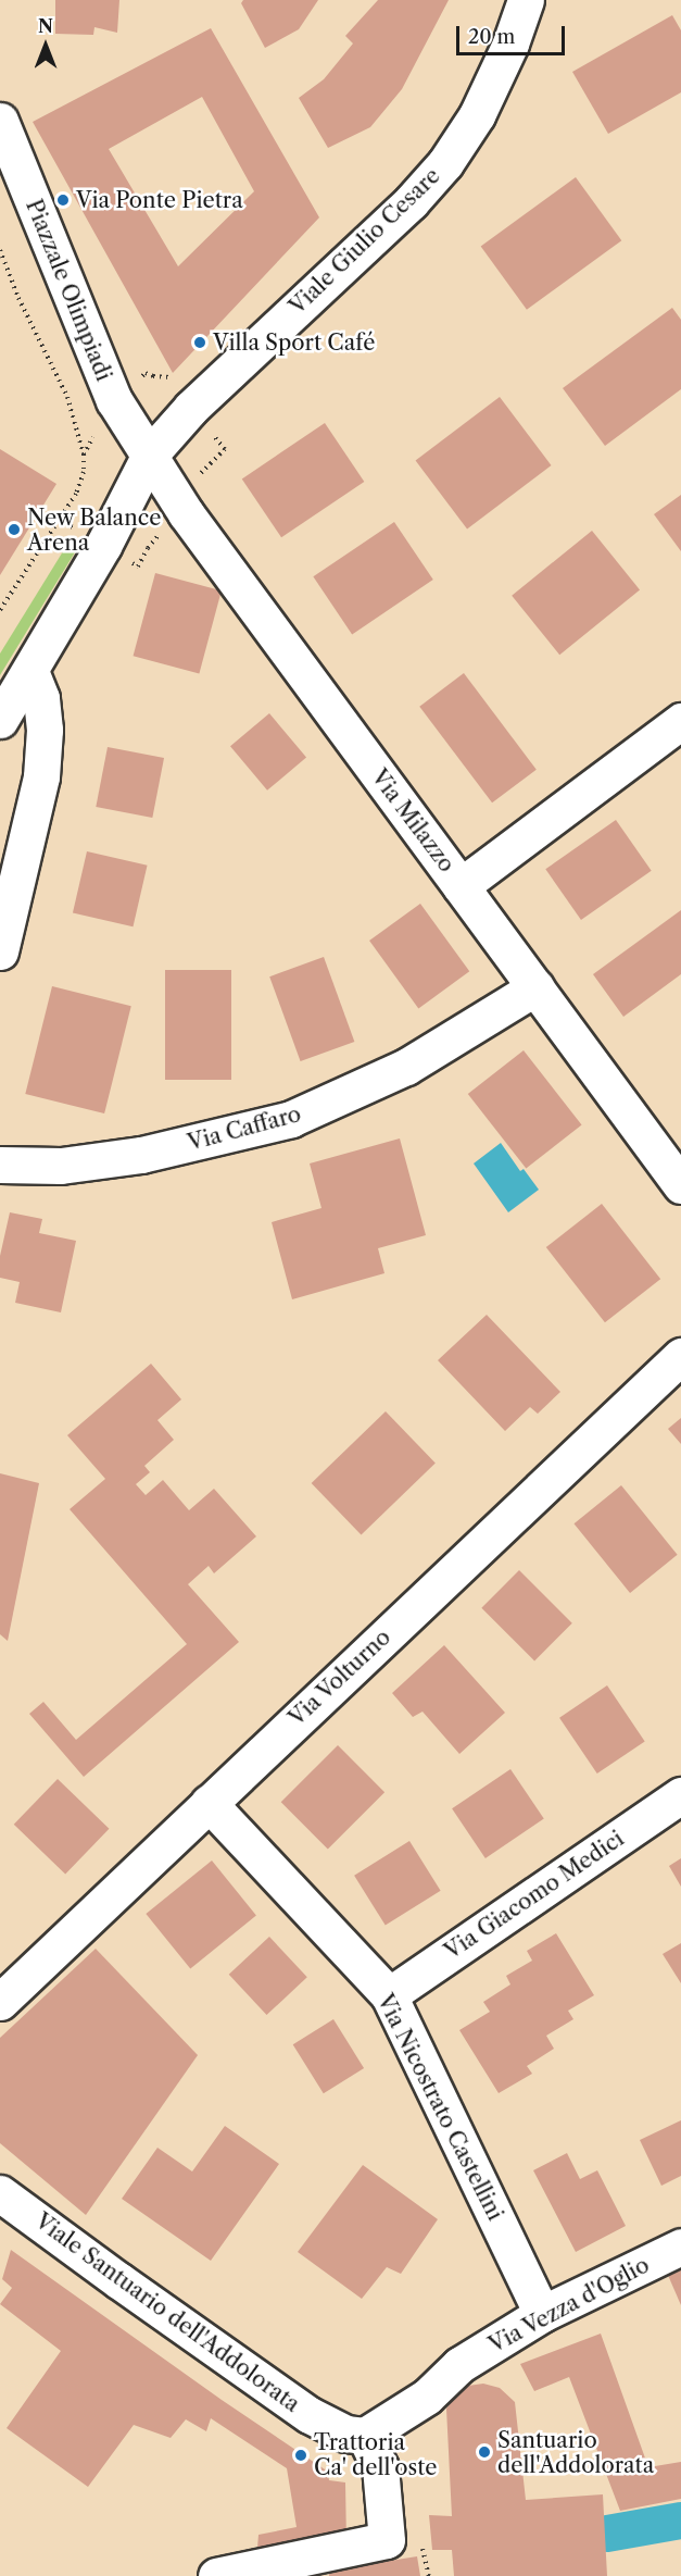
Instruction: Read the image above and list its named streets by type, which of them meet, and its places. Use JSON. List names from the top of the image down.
{
  "streets": {
    "street": [
      "Viale Giulio Cesare",
      "Piazzale Olimpiadi",
      "Via Milazzo",
      "Via Caffaro",
      "Via Volturno",
      "Via Giacomo Medici",
      "Via Nicostrato Castellini",
      "Via Vezza d'Oglio",
      "Viale Santuario dell'Addolorata"
    ]
  },
  "crossings": [
    ["Viale Giulio Cesare", "Piazzale Olimpiadi"],
    ["Viale Giulio Cesare", "Via Milazzo"],
    ["Piazzale Olimpiadi", "Via Milazzo"],
    ["Via Milazzo", "Via Caffaro"],
    ["Via Volturno", "Via Nicostrato Castellini"],
    ["Via Giacomo Medici", "Via Nicostrato Castellini"],
    ["Via Nicostrato Castellini", "Via Vezza d'Oglio"],
    ["Via Vezza d'Oglio", "Viale Santuario dell'Addolorata"]
  ],
  "places": [
    "Via Ponte Pietra",
    "Villa Sport Café",
    "New Balance Arena",
    "Santuario dell'Addolorata",
    "Trattoria Ca' dell'oste"
  ],
  "scale_bar": "20 m",
  "north": "top"
}
